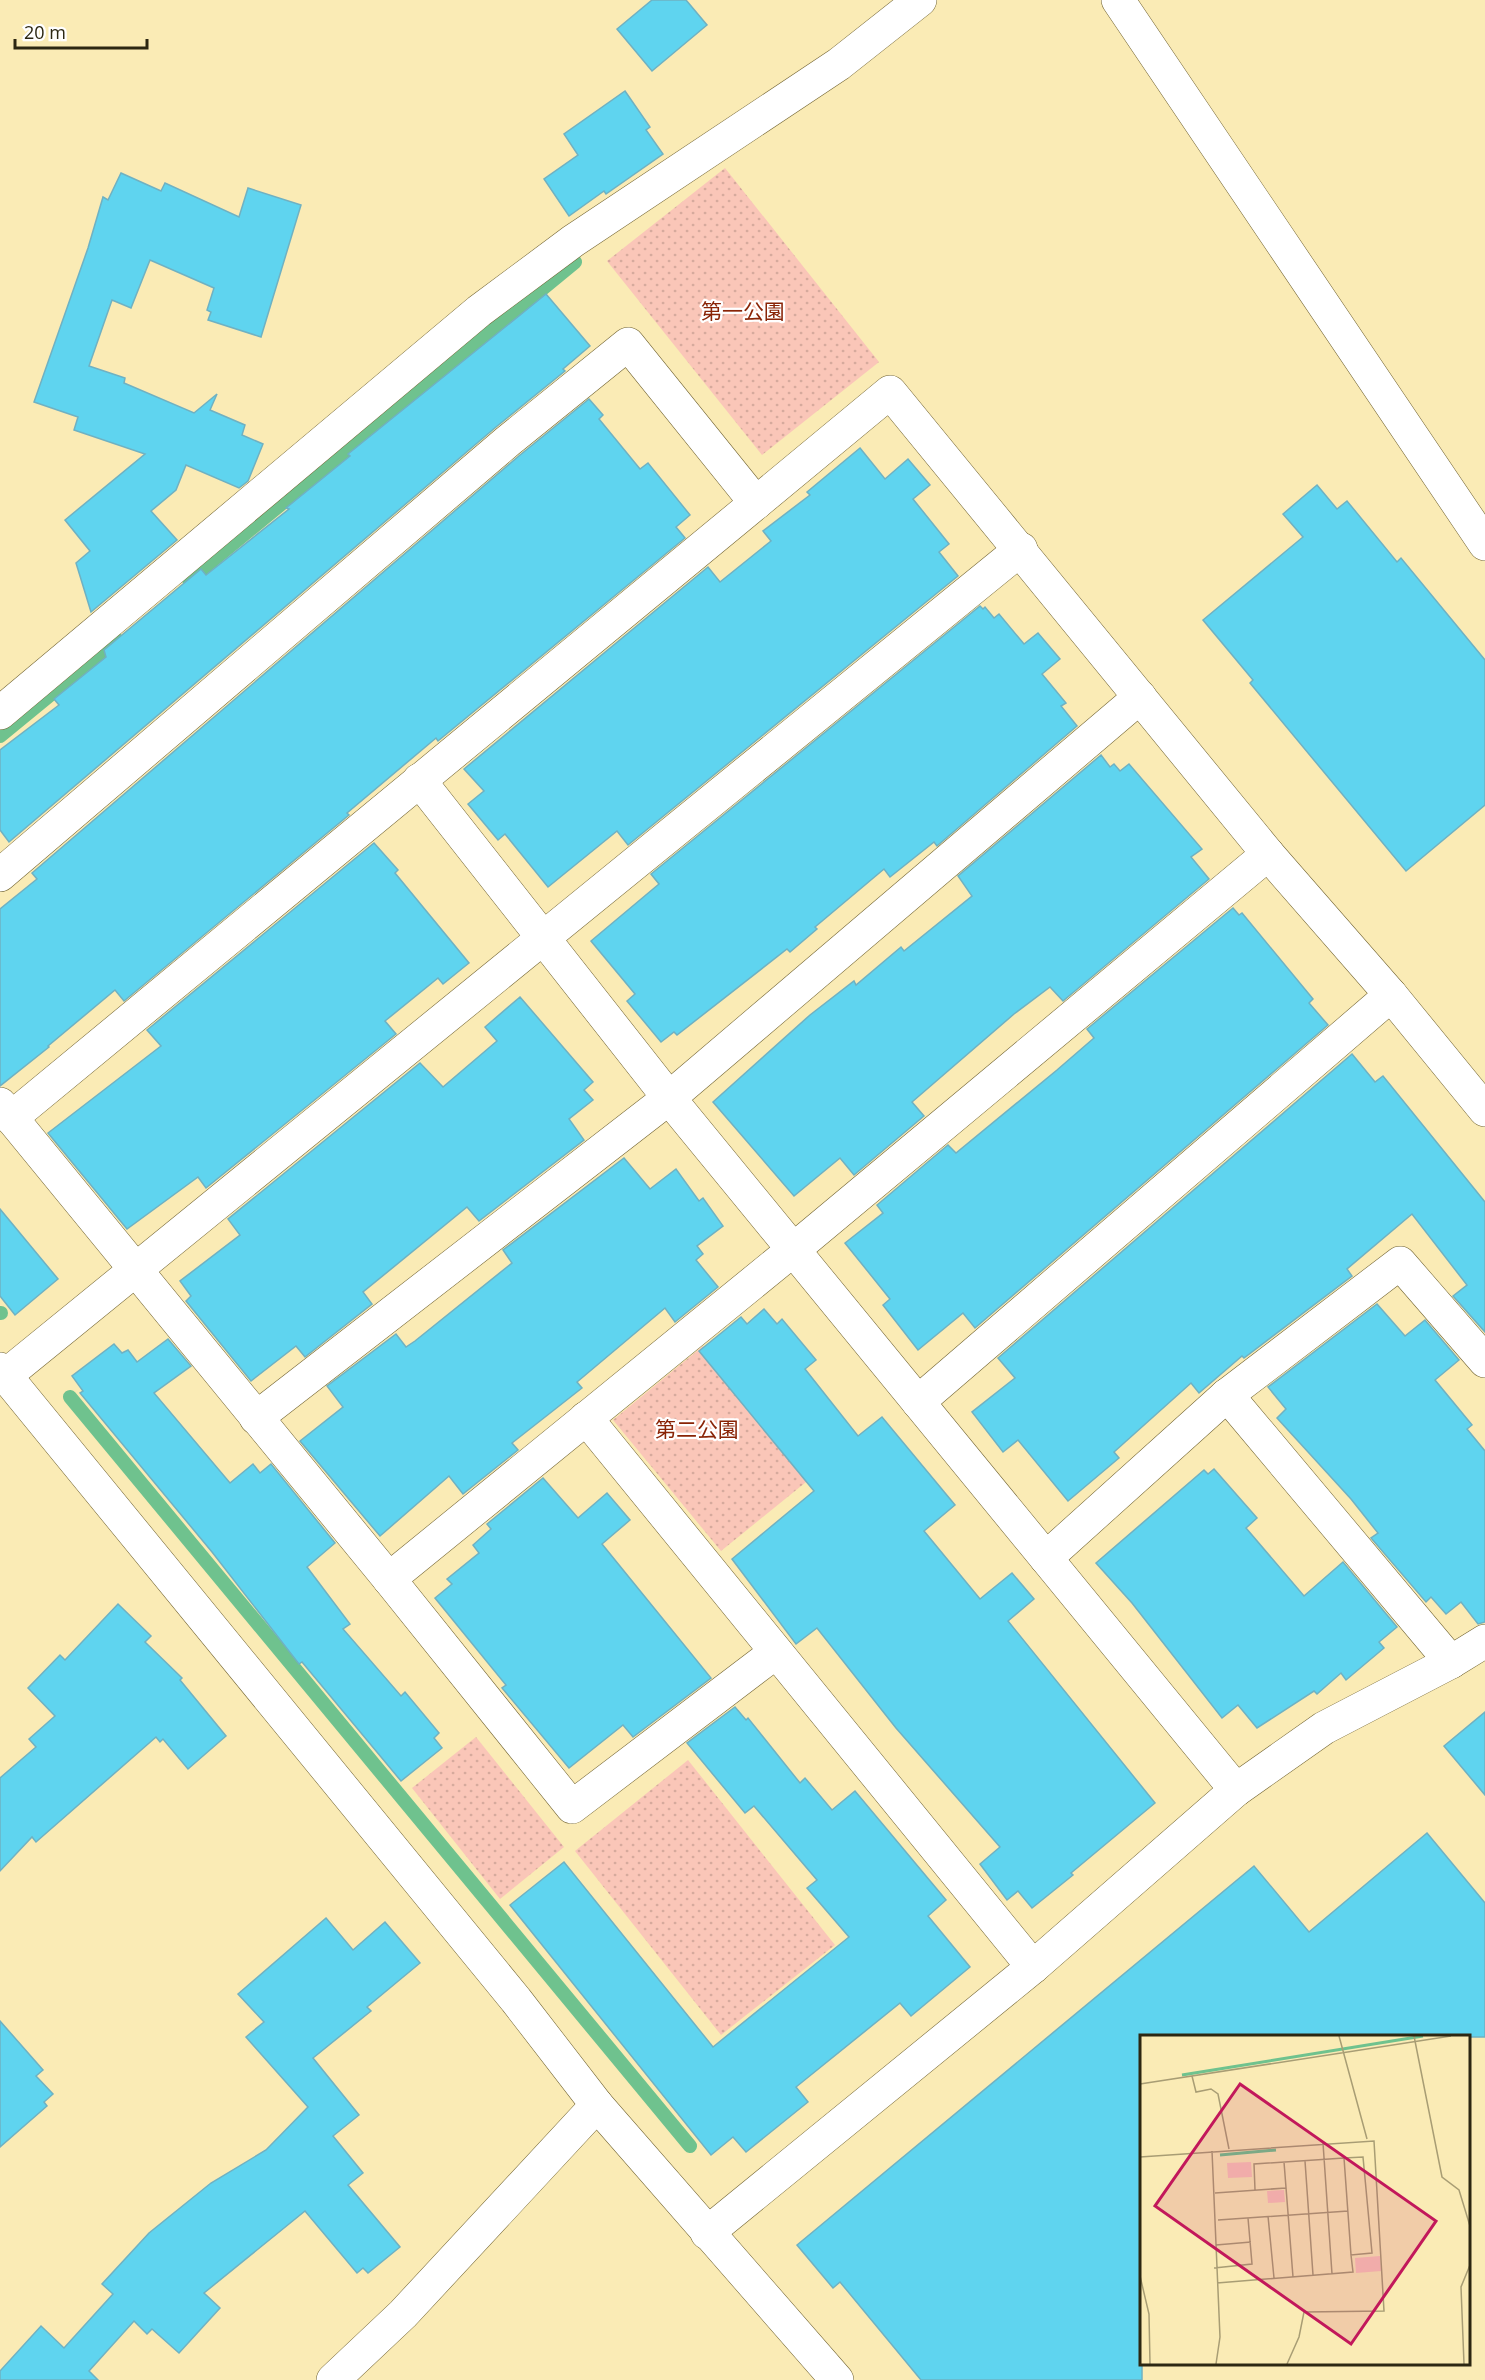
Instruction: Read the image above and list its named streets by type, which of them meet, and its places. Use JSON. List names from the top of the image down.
{
  "parks": ["第一公園", "第二公園"],
  "scale_bar": "20 m"
}
